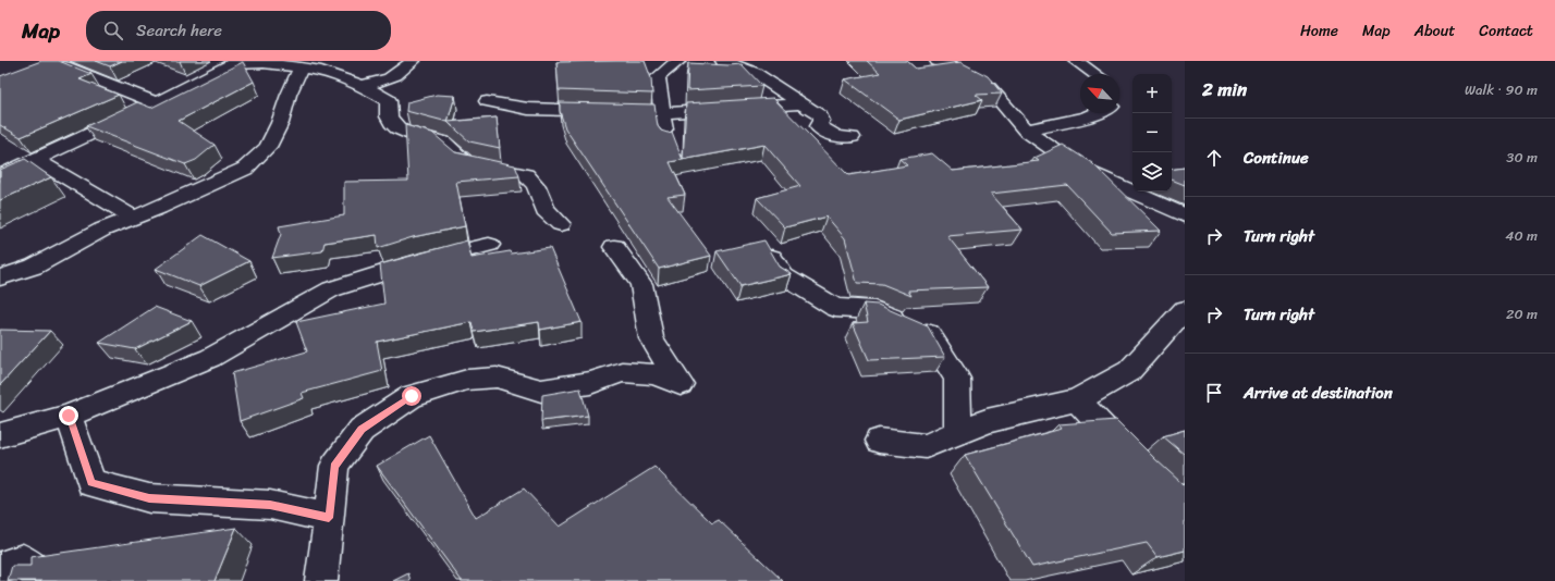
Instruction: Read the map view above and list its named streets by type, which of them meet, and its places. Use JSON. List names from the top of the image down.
{
  "north": "top left",
  "page": {
    "header": "Map",
    "search": "Search here",
    "nav": [
      "Home",
      "Map",
      "About",
      "Contact"
    ],
    "heading": ["2 min", "Walk · 90 m"],
    "map_buttons": ["+", "−"],
    "list": [
      ["Continue", "30 m"],
      ["Turn right", "40 m"],
      ["Turn right", "20 m"],
      "Arrive at destination"
    ]
  }
}
